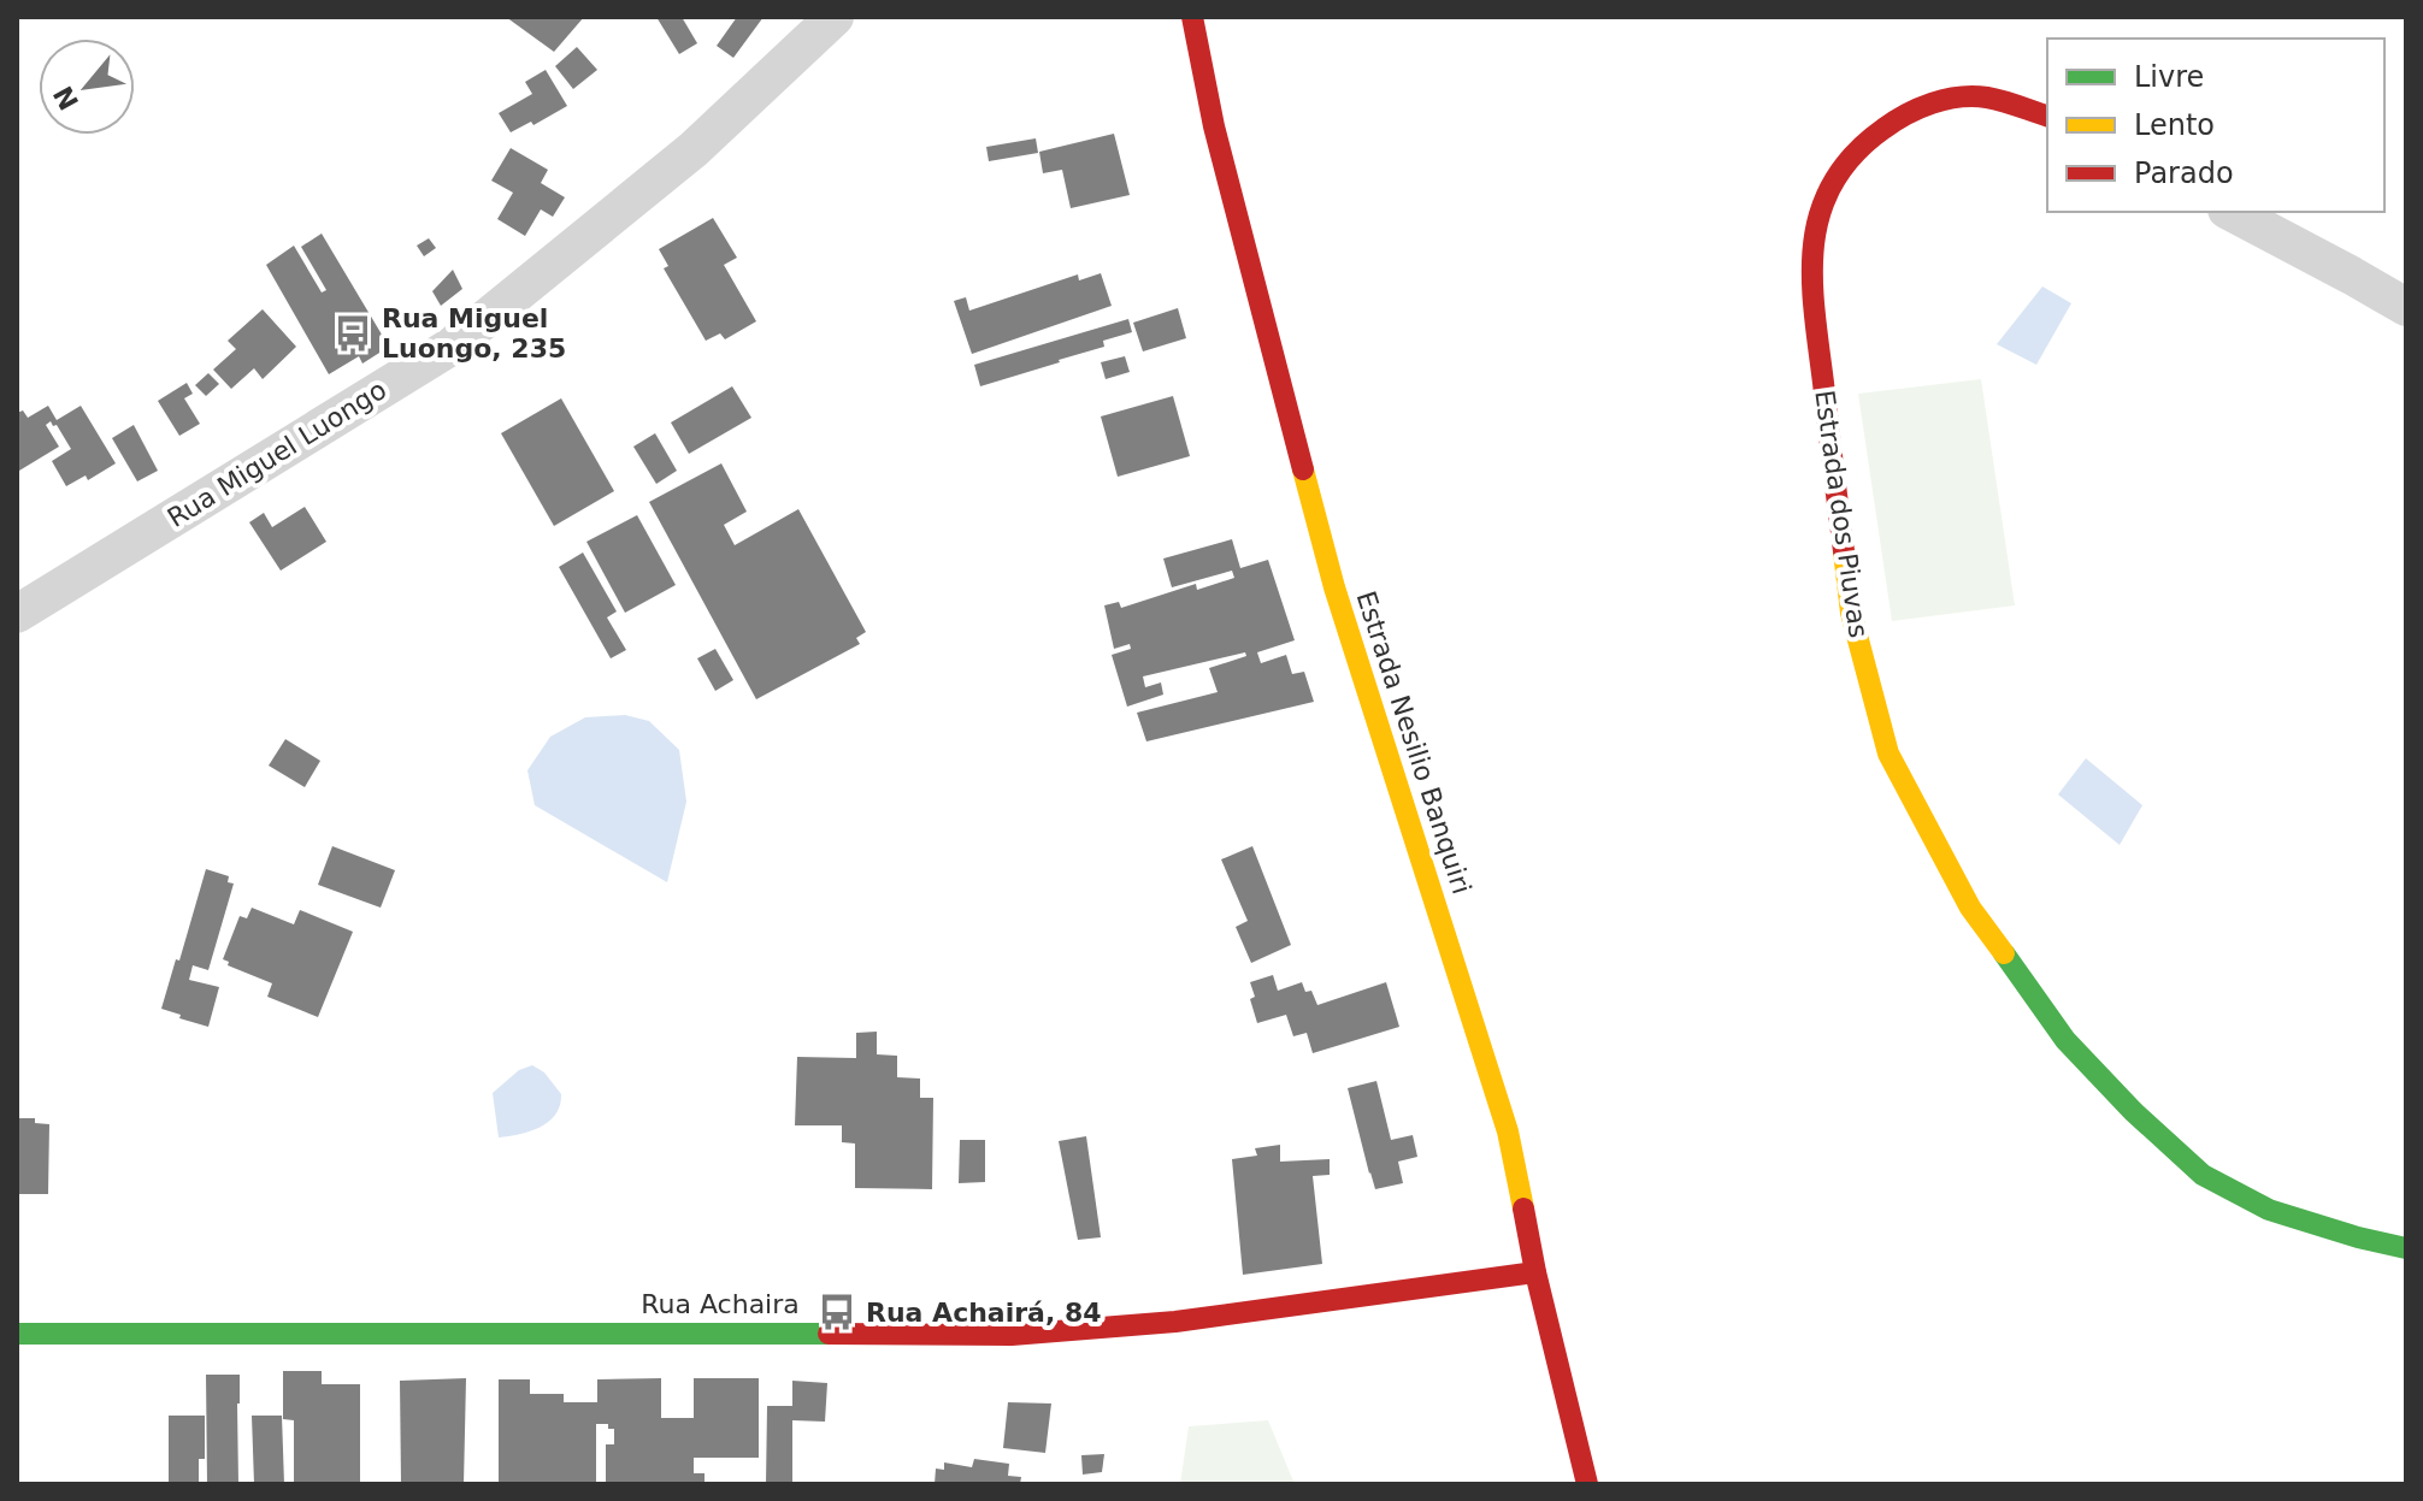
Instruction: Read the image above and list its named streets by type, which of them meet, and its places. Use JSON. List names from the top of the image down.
{
  "streets": {
    "street": [
      "Rua Miguel Luongo",
      "Estrada dos Piuvas",
      "Estrada Nesilio Banquiri",
      "Rua Achaira"
    ]
  },
  "crossings": [
    ["Estrada Nesilio Banquiri", "Rua Achaira"]
  ],
  "places": {
    "bus stop": ["Rua Miguel Luongo, 235", "Rua Achairá, 84"]
  },
  "legend": ["Livre", "Lento", "Parado"],
  "north": "bottom left"
}
